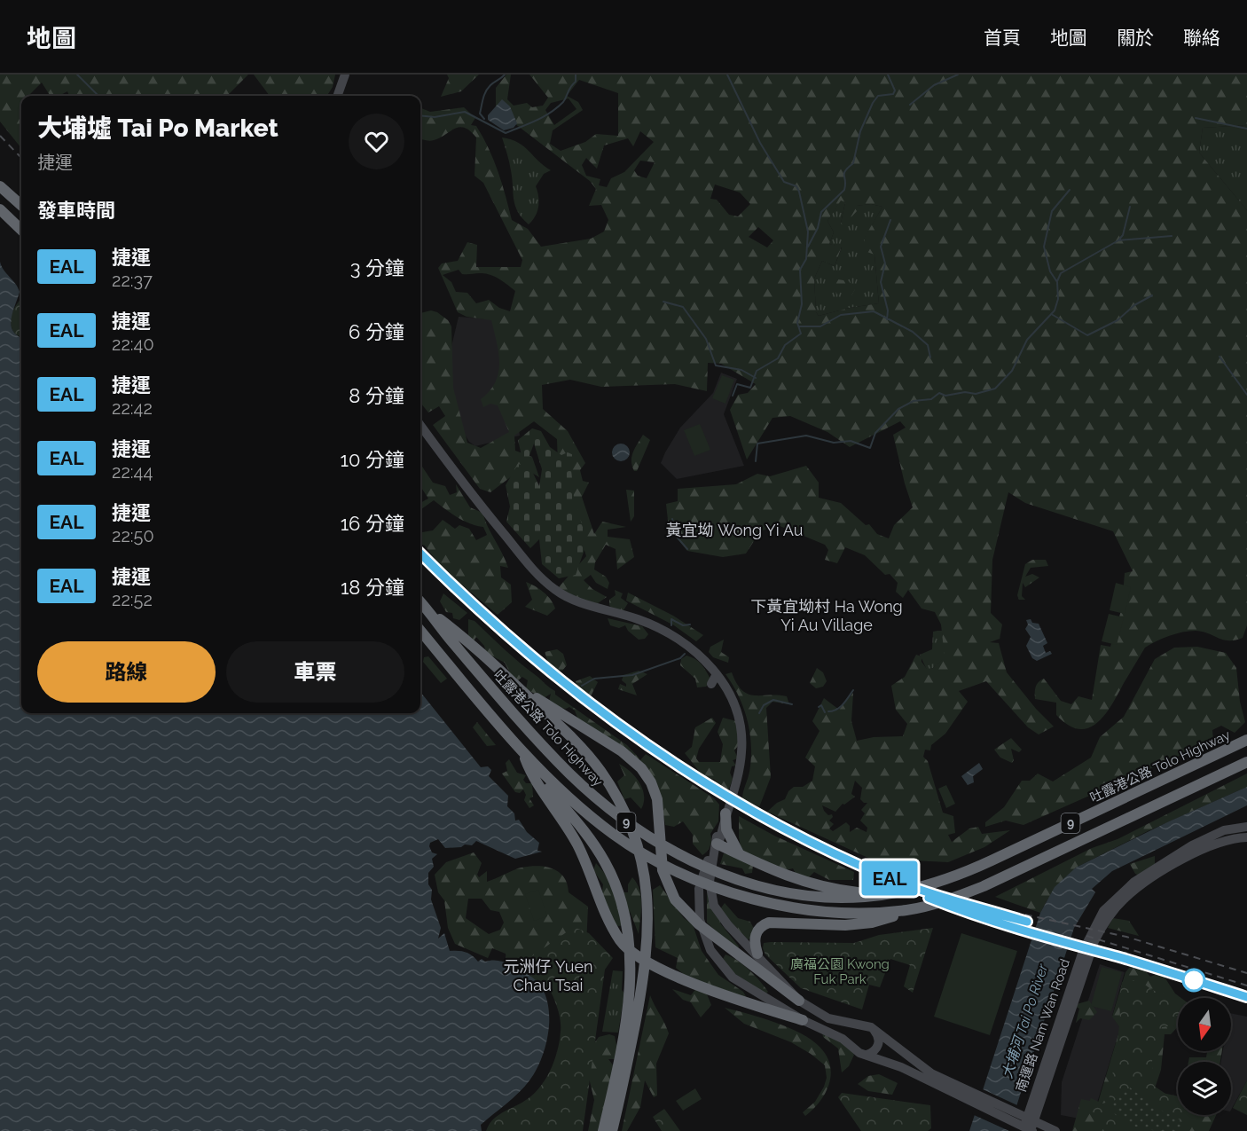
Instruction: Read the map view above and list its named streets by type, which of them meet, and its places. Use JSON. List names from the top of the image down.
{
  "streets": {
    "highway": ["吐露港公路 Tolo Highway", "9"],
    "main road": ["南運路 Nam Wan Road"]
  },
  "districts": ["黃宜坳 Wong Yi Au", "下黃宜坳村 Ha Wong Yi Au Village", "元洲仔 Yuen Chau Tsai"],
  "water": ["大埔河 Tai Po River"],
  "parks": ["廣福公園 Kwong Fuk Park"],
  "lines": ["metro line EAL"],
  "north": "bottom",
  "page": {
    "header": "地圖",
    "nav": [
      "首頁",
      "地圖",
      "關於",
      "聯絡"
    ],
    "on_map": "EAL",
    "heading": [
      ["大埔墟 Tai Po Market", "捷運"],
      "發車時間"
    ],
    "list": [
      {
        "mark": "EAL",
        "name": "捷運",
        "note": "22:37",
        "value": "3 分鐘"
      },
      {
        "mark": "EAL",
        "name": "捷運",
        "note": "22:40",
        "value": "6 分鐘"
      },
      {
        "mark": "EAL",
        "name": "捷運",
        "note": "22:42",
        "value": "8 分鐘"
      },
      {
        "mark": "EAL",
        "name": "捷運",
        "note": "22:44",
        "value": "10 分鐘"
      },
      {
        "mark": "EAL",
        "name": "捷運",
        "note": "22:50",
        "value": "16 分鐘"
      },
      {
        "mark": "EAL",
        "name": "捷運",
        "note": "22:52",
        "value": "18 分鐘"
      }
    ],
    "buttons": ["路線", "車票"]
  }
}
